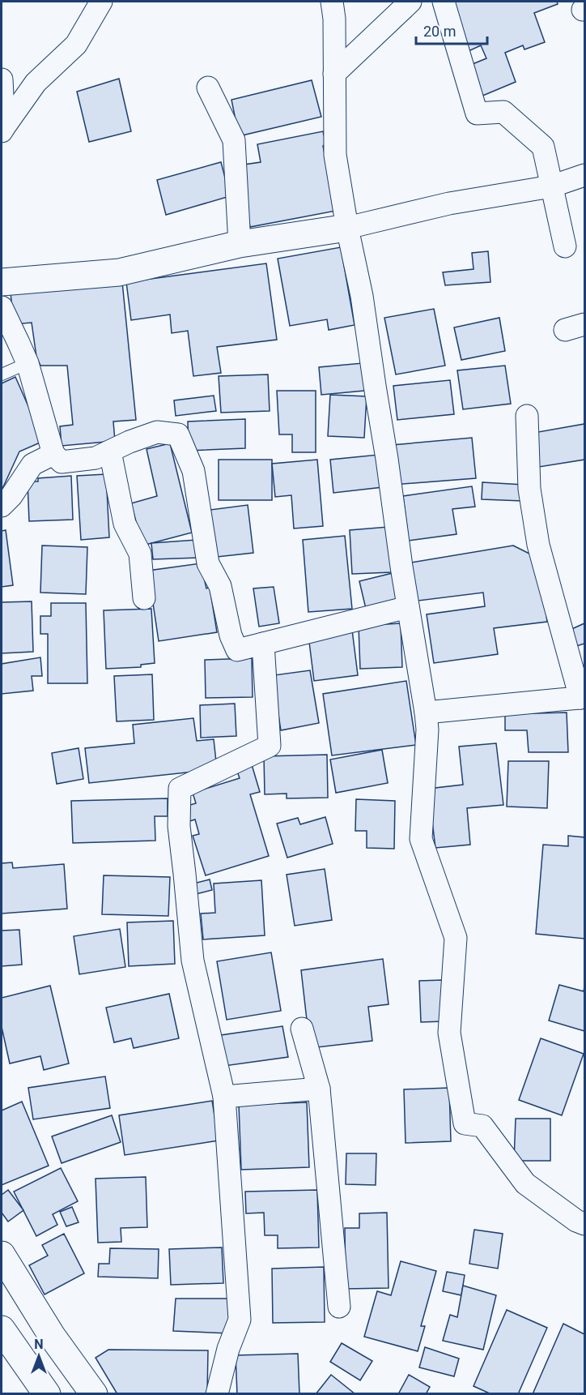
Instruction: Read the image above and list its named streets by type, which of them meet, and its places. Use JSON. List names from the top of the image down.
{
  "scale_bar": "20 m",
  "north": "top"
}
